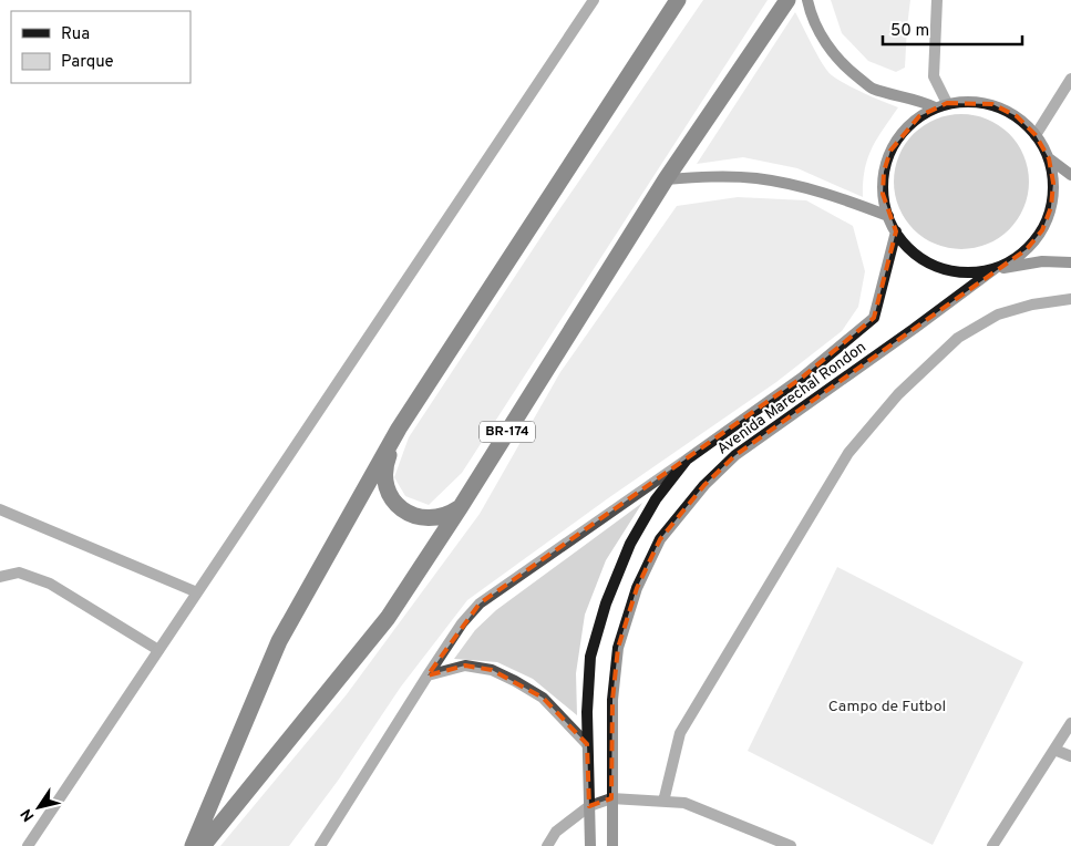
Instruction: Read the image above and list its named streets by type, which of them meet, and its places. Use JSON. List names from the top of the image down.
{
  "streets": {
    "highway": ["BR-174"],
    "main road": ["Avenida Marechal Rondon"]
  },
  "parks": ["Campo de Futbol"],
  "legend": ["Rua", "Parque"],
  "scale_bar": "50 m",
  "north": "bottom left"
}
